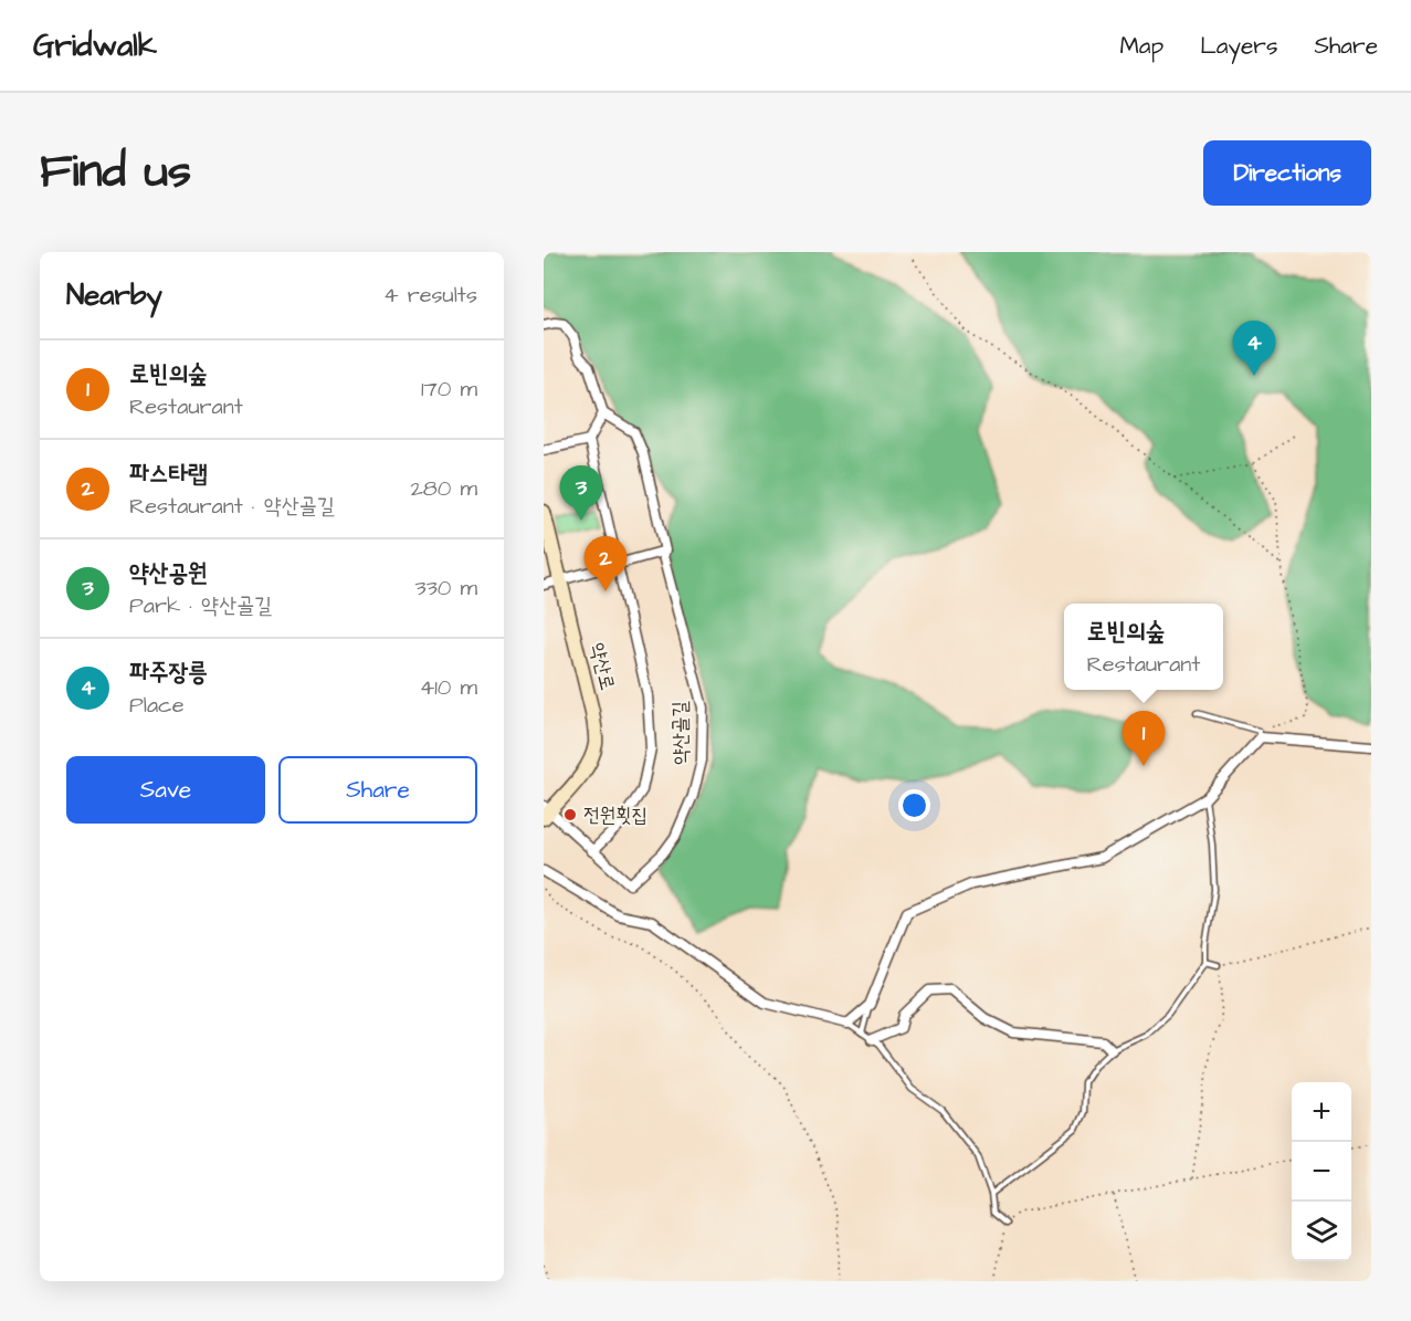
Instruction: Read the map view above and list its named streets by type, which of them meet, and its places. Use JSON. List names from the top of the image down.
{
  "streets": {
    "street": ["약산로", "약산골길"]
  },
  "crossings": [
    ["약산로", "약산골길"]
  ],
  "places": ["전원횟집"],
  "page": {
    "header": "Gridwalk",
    "nav": ["Map", "Layers", "Share"],
    "title": "Find us",
    "buttons": [
      "Directions",
      ["Save", "Share"]
    ],
    "heading": ["Nearby", "4 results"],
    "pins": [
      "4",
      "3",
      "2",
      "1"
    ],
    "list": [
      {
        "mark": "1",
        "name": "로빈의숲",
        "note": "Restaurant",
        "value": "170 m"
      },
      {
        "mark": "2",
        "name": "파스타랩",
        "note": "Restaurant · 약산골길",
        "value": "280 m"
      },
      {
        "mark": "3",
        "name": "약산공원",
        "note": "Park · 약산골길",
        "value": "330 m"
      },
      {
        "mark": "4",
        "name": "파주장릉",
        "note": "Place",
        "value": "410 m"
      }
    ],
    "popup": ["로빈의숲", "Restaurant"],
    "map_buttons": ["+", "−"]
  }
}
